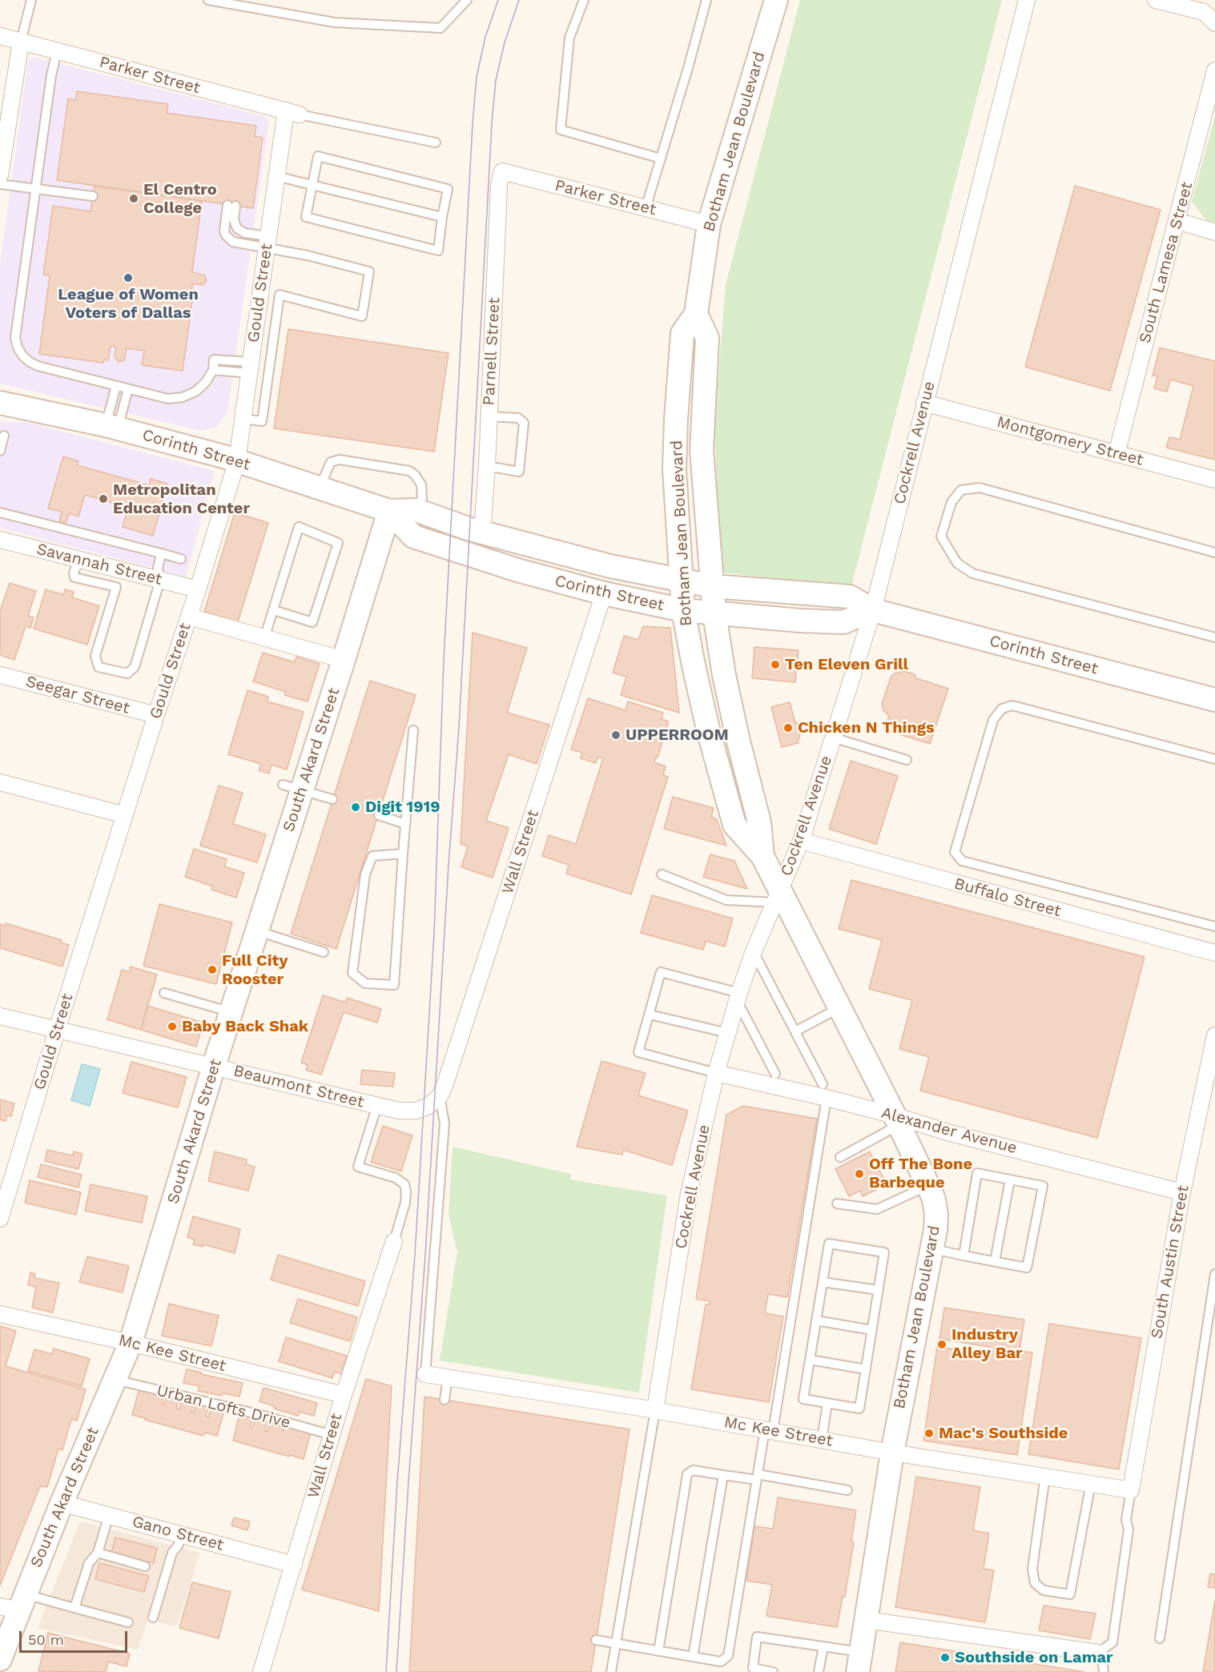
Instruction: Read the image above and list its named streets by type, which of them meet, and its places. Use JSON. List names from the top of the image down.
{
  "streets": {
    "main road": ["Botham Jean Boulevard", "Corinth Street", "South Akard Street"],
    "street": [
      "Parker Street",
      "South Lamesa Street",
      "Gould Street",
      "Parnell Street",
      "Montgomery Street",
      "Cockrell Avenue",
      "Savannah Street",
      "Seegar Street",
      "Wall Street",
      "Buffalo Street",
      "Beaumont Street",
      "Alexander Avenue",
      "South Austin Street",
      "Mc Kee Street",
      "Gano Street"
    ],
    "lane": ["Urban Lofts Drive"]
  },
  "crossings": [
    ["Parker Street", "Botham Jean Boulevard"],
    ["Parker Street", "Gould Street"],
    ["Parker Street", "Parnell Street"],
    ["Botham Jean Boulevard", "Cockrell Avenue"],
    ["Botham Jean Boulevard", "Corinth Street"],
    ["Botham Jean Boulevard", "Alexander Avenue"],
    ["Botham Jean Boulevard", "Mc Kee Street"],
    ["South Lamesa Street", "Montgomery Street"],
    ["Gould Street", "Corinth Street"],
    ["Gould Street", "Savannah Street"],
    ["Gould Street", "Seegar Street"],
    ["Gould Street", "Beaumont Street"],
    ["Parnell Street", "Corinth Street"],
    ["Montgomery Street", "Cockrell Avenue"],
    ["Cockrell Avenue", "Corinth Street"],
    ["Cockrell Avenue", "Buffalo Street"],
    ["Cockrell Avenue", "Alexander Avenue"],
    ["Cockrell Avenue", "Mc Kee Street"],
    ["Corinth Street", "South Akard Street"],
    ["Corinth Street", "Wall Street"],
    ["South Akard Street", "Beaumont Street"],
    ["South Akard Street", "Mc Kee Street"],
    ["South Akard Street", "Urban Lofts Drive"],
    ["South Akard Street", "Gano Street"],
    ["Wall Street", "Beaumont Street"],
    ["Wall Street", "Mc Kee Street"],
    ["Wall Street", "Urban Lofts Drive"],
    ["Wall Street", "Gano Street"],
    ["Alexander Avenue", "South Austin Street"],
    ["South Austin Street", "Mc Kee Street"]
  ],
  "places": [
    "El Centro College",
    "League of Women Voters of Dallas",
    "Metropolitan Education Center",
    "Ten Eleven Grill",
    "Chicken N Things",
    "UPPERROOM",
    "Digit 1919",
    "Full City Rooster",
    "Baby Back Shak",
    "Off The Bone Barbeque",
    "Industry Alley Bar",
    "Mac's Southside",
    "Southside on Lamar"
  ],
  "scale_bar": "50 m"
}
